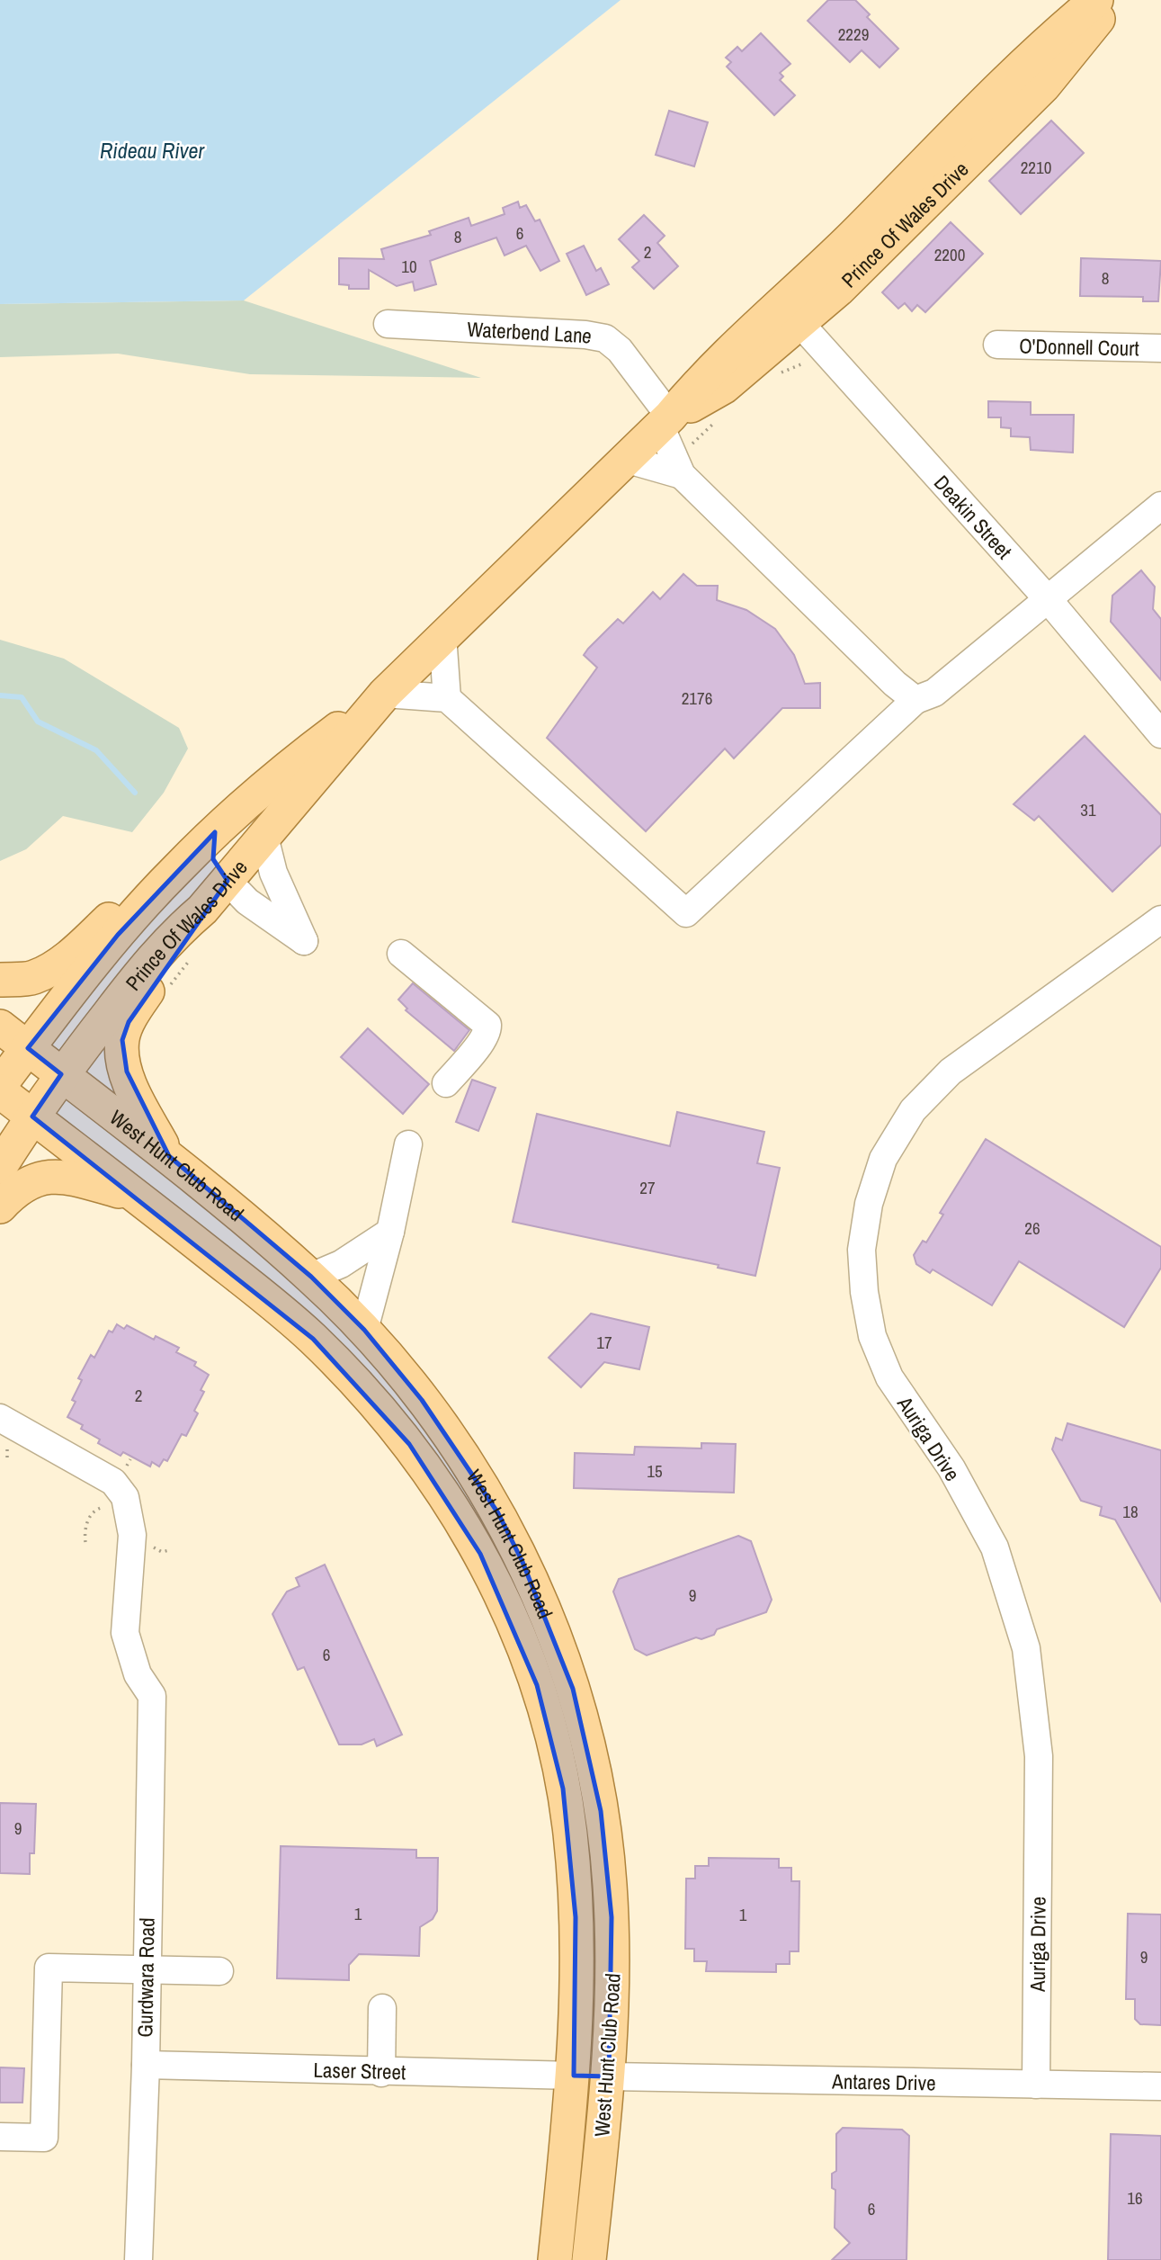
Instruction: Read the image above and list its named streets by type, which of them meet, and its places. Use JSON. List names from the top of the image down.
{
  "streets": {
    "main road": ["Prince Of Wales Drive", "West Hunt Club Road"],
    "street": [
      "Waterbend Lane",
      "O'Donnell Court",
      "Deakin Street",
      "Auriga Drive",
      "Gurdwara Road",
      "Laser Street",
      "Antares Drive"
    ]
  },
  "crossings": [
    ["Prince Of Wales Drive", "Waterbend Lane"],
    ["Prince Of Wales Drive", "Deakin Street"],
    ["Prince Of Wales Drive", "West Hunt Club Road"],
    ["West Hunt Club Road", "Laser Street"],
    ["West Hunt Club Road", "Antares Drive"],
    ["Auriga Drive", "Antares Drive"],
    ["Gurdwara Road", "Laser Street"]
  ],
  "water": ["Rideau River"],
  "house_numbers": [
    "2229",
    "2210",
    "6",
    "8",
    "2",
    "2200",
    "10",
    "8",
    "2176",
    "31",
    "27",
    "26",
    "17",
    "2",
    "15",
    "18",
    "9",
    "6",
    "9",
    "1",
    "1",
    "9",
    "16",
    "6"
  ]
}
